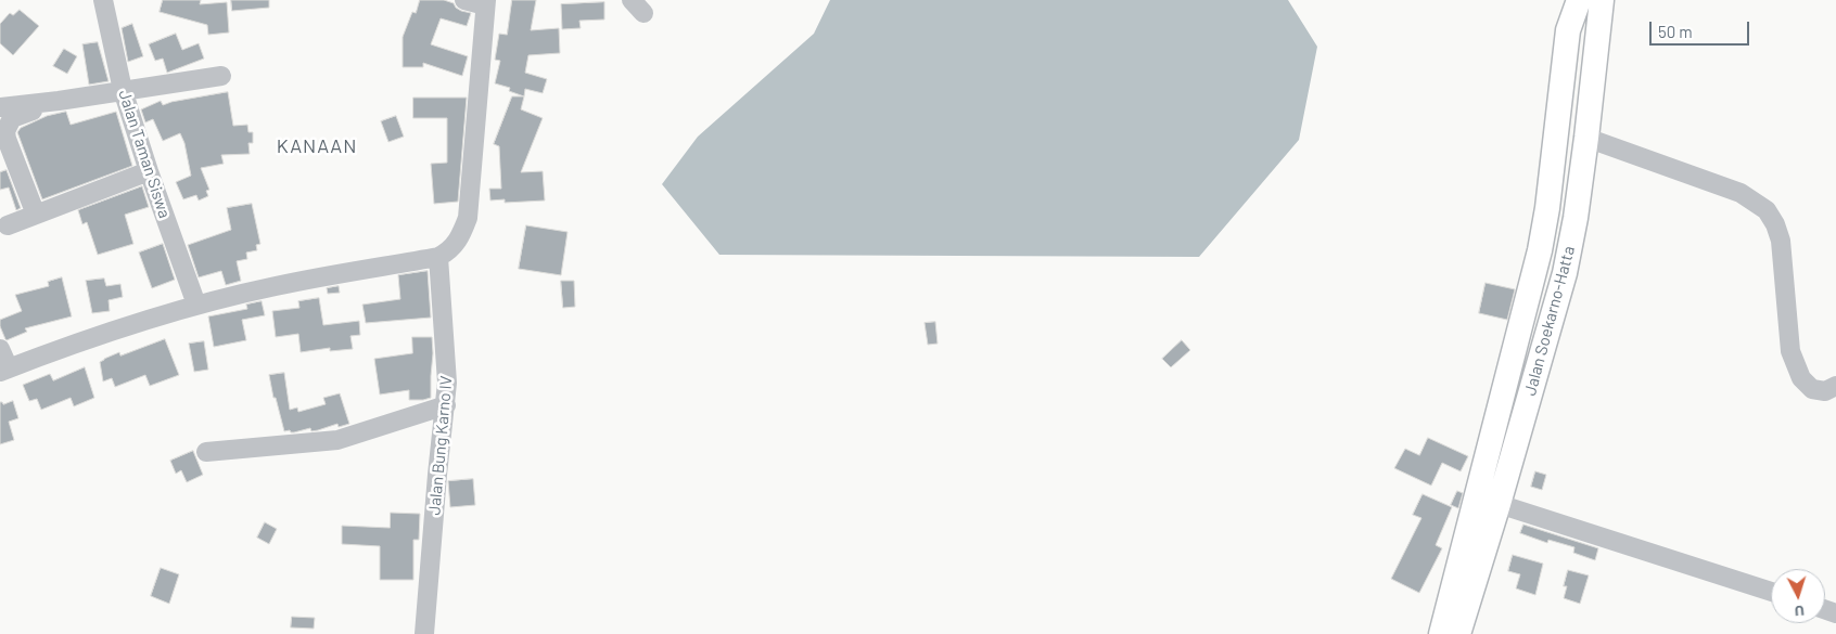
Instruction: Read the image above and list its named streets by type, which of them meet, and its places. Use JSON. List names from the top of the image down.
{
  "streets": {
    "main road": ["Jalan Soekarno-Hatta"],
    "street": ["Jalan Taman Siswa", "Jalan Bung Karno IV"]
  },
  "districts": ["KANAAN"],
  "scale_bar": "50 m",
  "north": "bottom"
}
